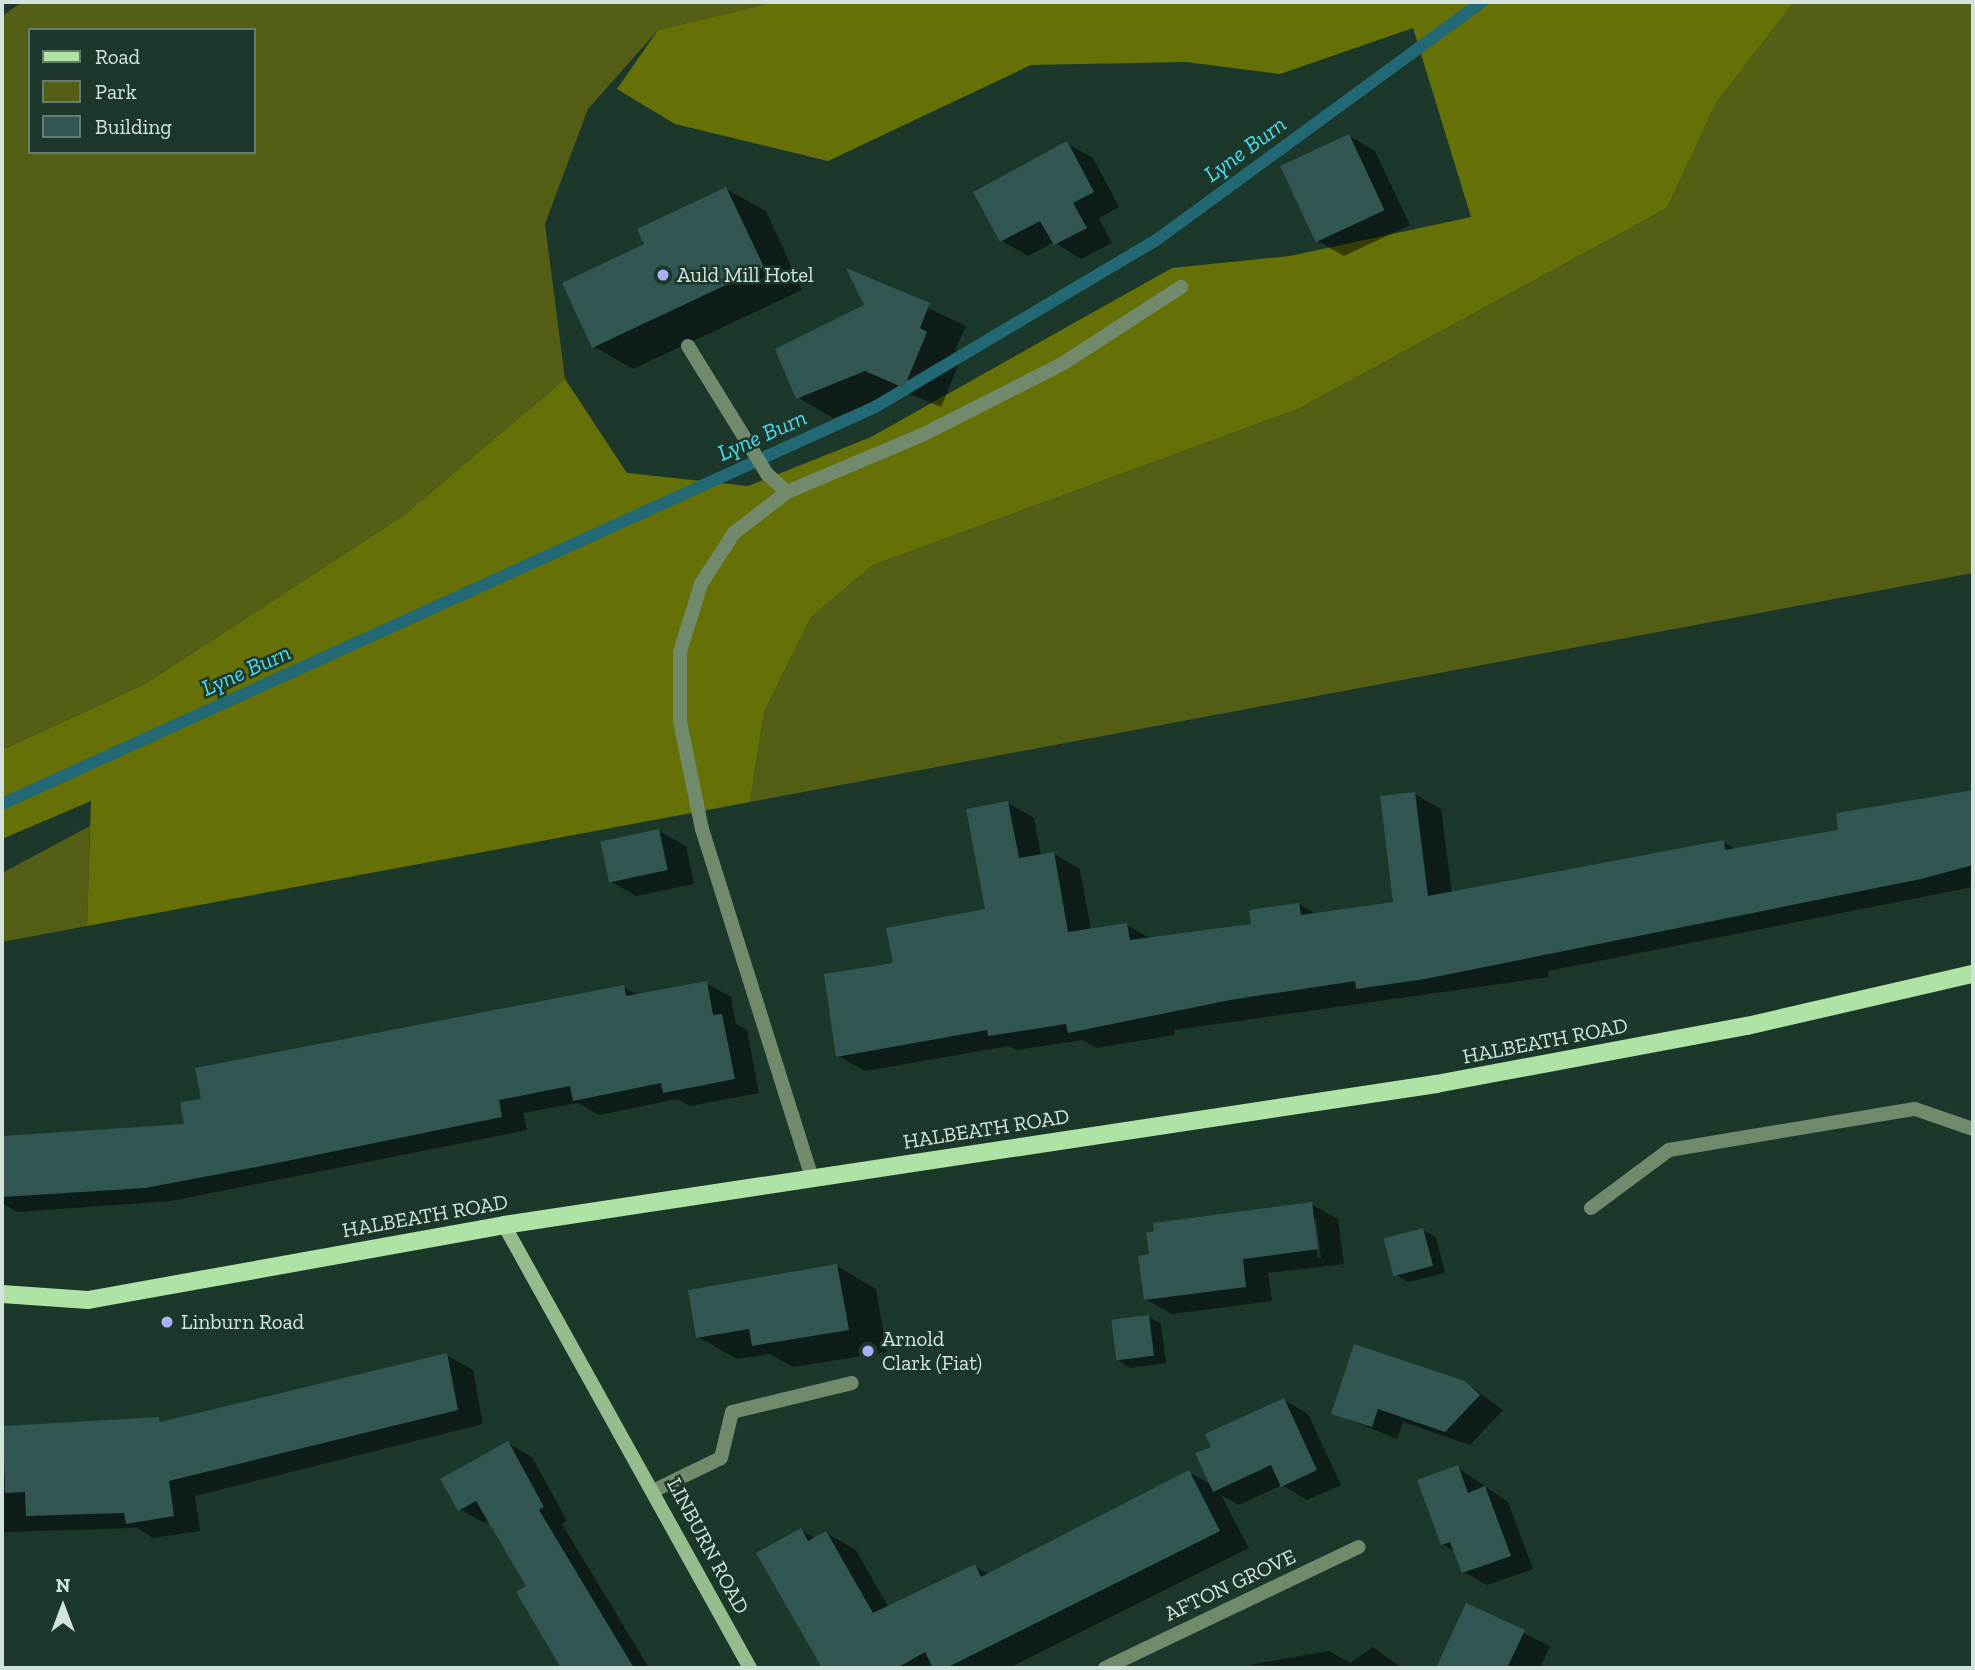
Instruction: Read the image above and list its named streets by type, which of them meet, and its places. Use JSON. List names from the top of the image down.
{
  "streets": {
    "main road": ["HALBEATH ROAD"],
    "street": ["LINBURN ROAD", "AFTON GROVE"]
  },
  "crossings": [
    ["HALBEATH ROAD", "LINBURN ROAD"]
  ],
  "water": ["Lyne Burn"],
  "places": ["Auld Mill Hotel", "Linburn Road", "Arnold Clark (Fiat)"],
  "legend": ["Road", "Park", "Building"],
  "north": "top"
}
